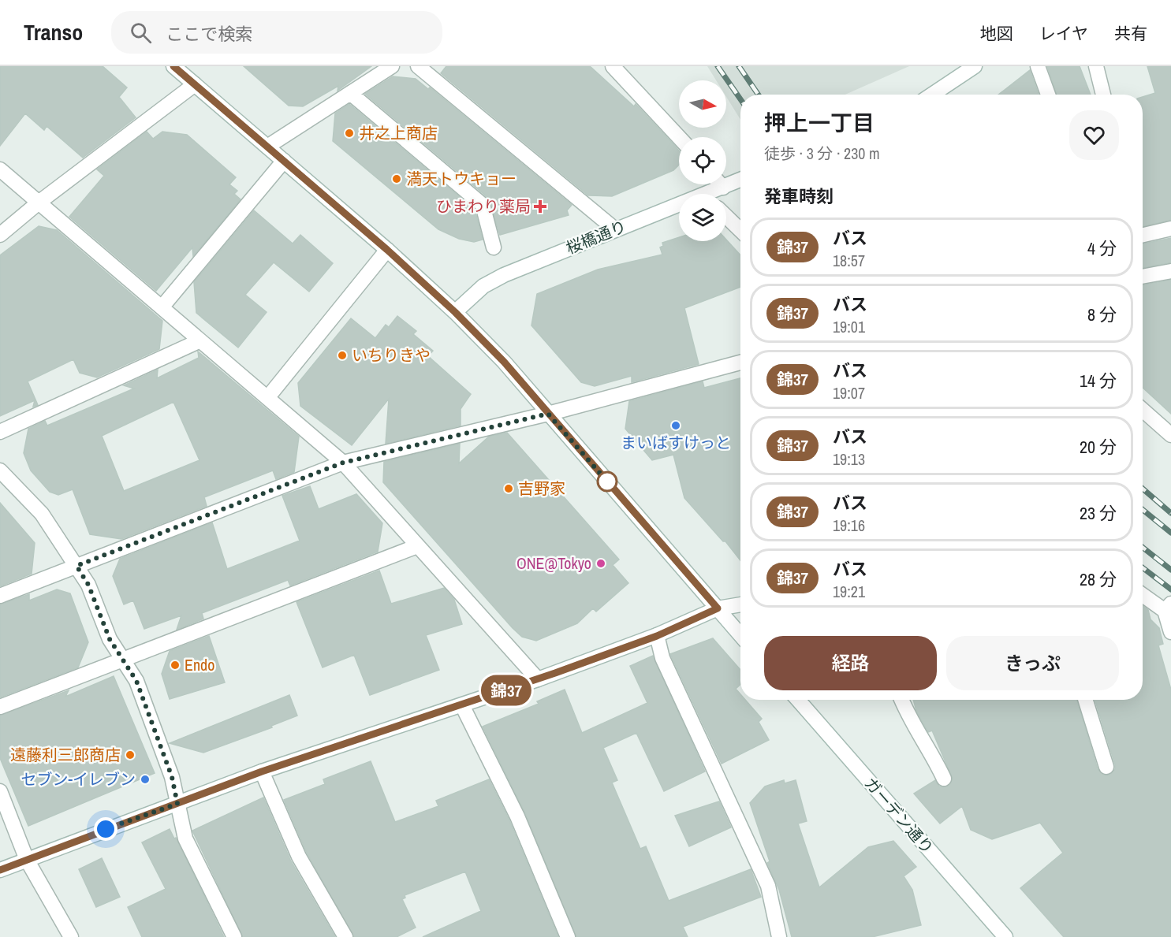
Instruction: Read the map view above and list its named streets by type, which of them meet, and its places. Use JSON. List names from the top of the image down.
{
  "streets": {
    "street": ["桜橋通り", "ガーデン通り"]
  },
  "places": {
    "other": [
      "井之上商店",
      "満天トウキョー",
      "いちりきや",
      "まいばすけっと",
      "吉野家",
      "ONE@Tokyo",
      "Endo",
      "遠藤利三郎商店",
      "セブン-イレブン"
    ],
    "health": ["ひまわり薬局"]
  },
  "lines": ["bus line 錦37"],
  "north": "right",
  "page": {
    "header": "Transo",
    "search": "ここで検索",
    "nav": ["地図", "レイヤ", "共有"],
    "on_map": "錦37",
    "heading": [
      ["押上一丁目", "徒歩 · 3 分 · 230 m"],
      "発車時刻"
    ],
    "list": [
      {
        "mark": "錦37",
        "name": "バス",
        "note": "18:57",
        "value": "4 分"
      },
      {
        "mark": "錦37",
        "name": "バス",
        "note": "19:01",
        "value": "8 分"
      },
      {
        "mark": "錦37",
        "name": "バス",
        "note": "19:07",
        "value": "14 分"
      },
      {
        "mark": "錦37",
        "name": "バス",
        "note": "19:13",
        "value": "20 分"
      },
      {
        "mark": "錦37",
        "name": "バス",
        "note": "19:16",
        "value": "23 分"
      },
      {
        "mark": "錦37",
        "name": "バス",
        "note": "19:21",
        "value": "28 分"
      }
    ],
    "buttons": ["経路", "きっぷ"]
  }
}
